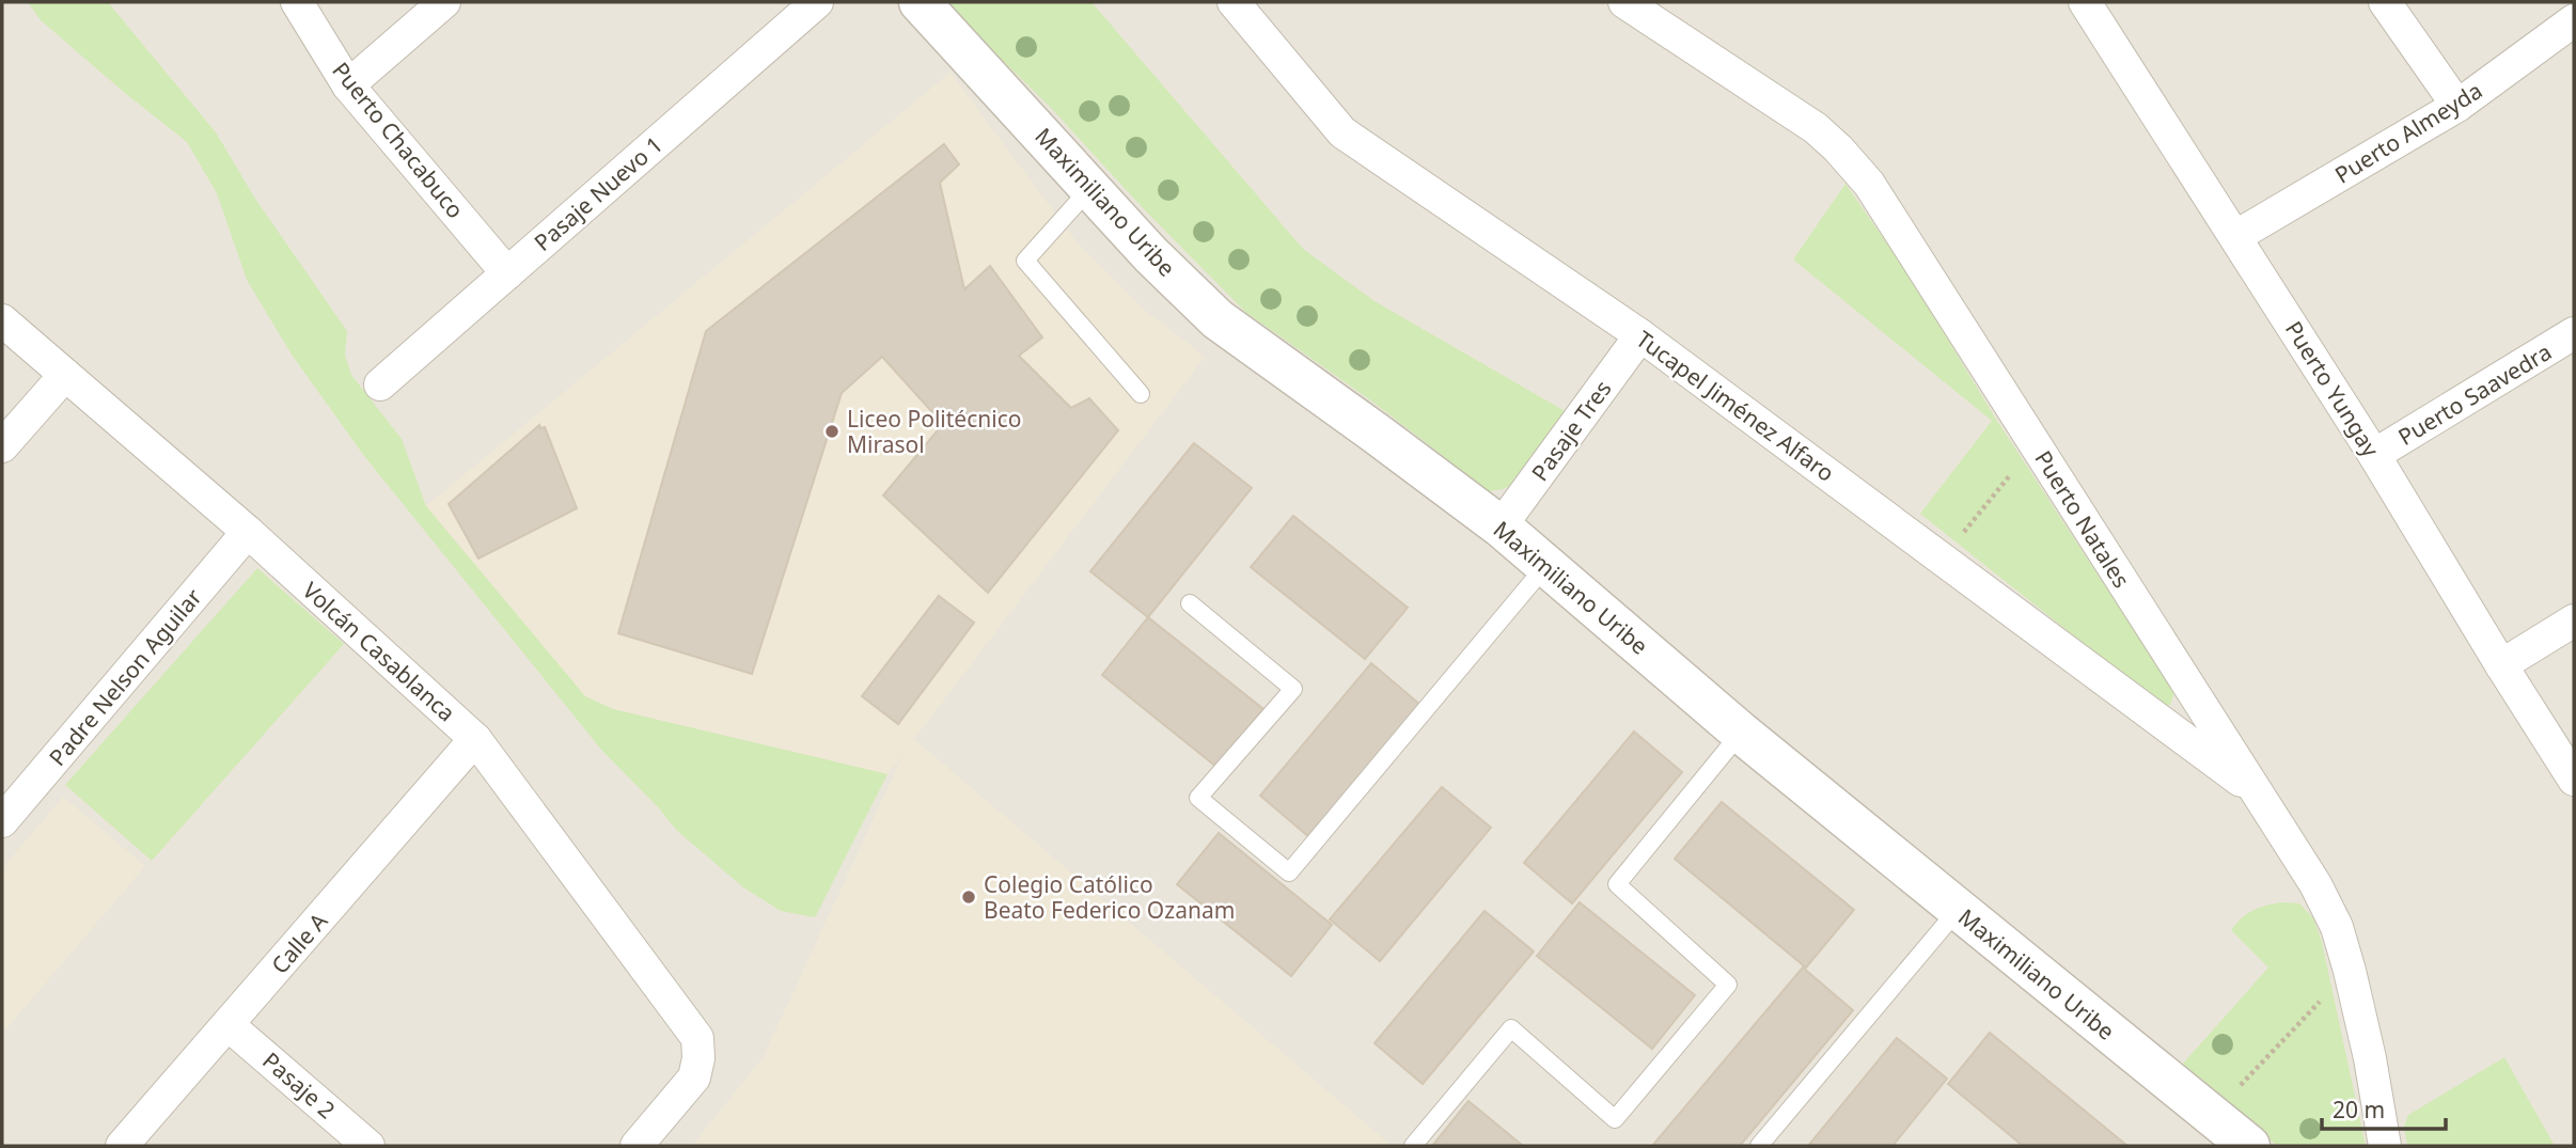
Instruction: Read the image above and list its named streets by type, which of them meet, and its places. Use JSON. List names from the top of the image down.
{
  "streets": {
    "street": [
      "Puerto Almeyda",
      "Puerto Chacabuco",
      "Pasaje Nuevo 1",
      "Maximiliano Uribe",
      "Puerto Yungay",
      "Puerto Saavedra",
      "Tucapel Jiménez Alfaro",
      "Pasaje Tres",
      "Puerto Natales",
      "Volcán Casablanca",
      "Padre Nelson Aguilar",
      "Calle A",
      "Pasaje 2"
    ]
  },
  "crossings": [
    ["Puerto Almeyda", "Puerto Yungay"],
    ["Puerto Chacabuco", "Pasaje Nuevo 1"],
    ["Maximiliano Uribe", "Pasaje Tres"],
    ["Puerto Yungay", "Puerto Saavedra"],
    ["Tucapel Jiménez Alfaro", "Pasaje Tres"],
    ["Tucapel Jiménez Alfaro", "Puerto Natales"],
    ["Volcán Casablanca", "Padre Nelson Aguilar"],
    ["Volcán Casablanca", "Calle A"],
    ["Calle A", "Pasaje 2"]
  ],
  "places": ["Liceo Politécnico Mirasol", "Colegio Católico Beato Federico Ozanam"],
  "scale_bar": "20 m"
}
